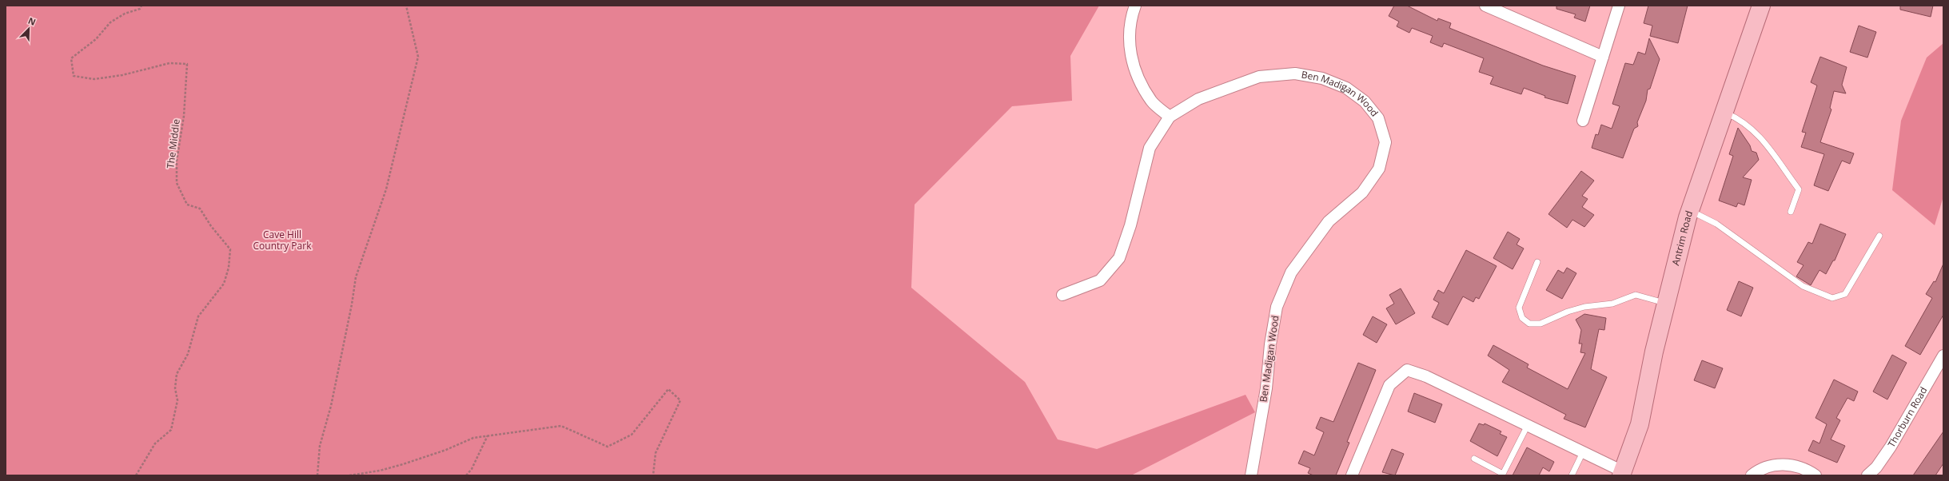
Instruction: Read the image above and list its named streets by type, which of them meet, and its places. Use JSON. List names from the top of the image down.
{
  "streets": {
    "main road": ["Antrim Road"],
    "street": ["Ben Madigan Wood", "Thorburn Road"],
    "path": ["The Middle"]
  },
  "parks": ["Cave Hill Country Park"],
  "north": "top right"
}
